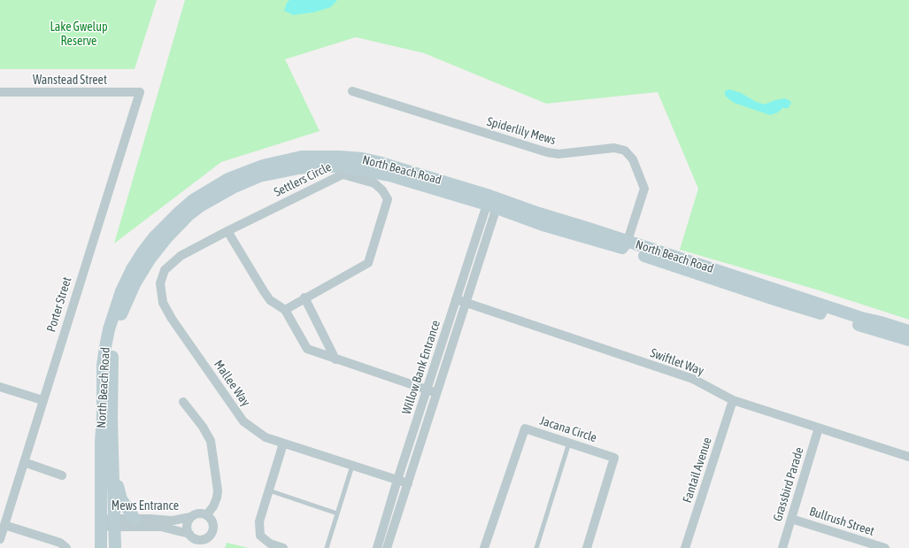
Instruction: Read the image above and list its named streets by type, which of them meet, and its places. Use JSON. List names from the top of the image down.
{
  "streets": {
    "main road": ["North Beach Road"],
    "street": [
      "Wanstead Street",
      "Spiderlily Mews",
      "Settlers Circle",
      "Porter Street",
      "Swiftlet Way",
      "Willow Bank Entrance",
      "Mallee Way",
      "Jacana Circle",
      "Fantail Avenue",
      "Grassbird Parade",
      "Mews Entrance",
      "Bullrush Street"
    ]
  },
  "crossings": [
    ["Wanstead Street", "Porter Street"],
    ["Spiderlily Mews", "North Beach Road"],
    ["North Beach Road", "Willow Bank Entrance"],
    ["North Beach Road", "Mews Entrance"],
    ["Settlers Circle", "Mallee Way"],
    ["Swiftlet Way", "Willow Bank Entrance"],
    ["Swiftlet Way", "Fantail Avenue"],
    ["Swiftlet Way", "Grassbird Parade"],
    ["Willow Bank Entrance", "Mallee Way"],
    ["Grassbird Parade", "Bullrush Street"]
  ],
  "parks": ["Lake Gwelup Reserve"]
}
